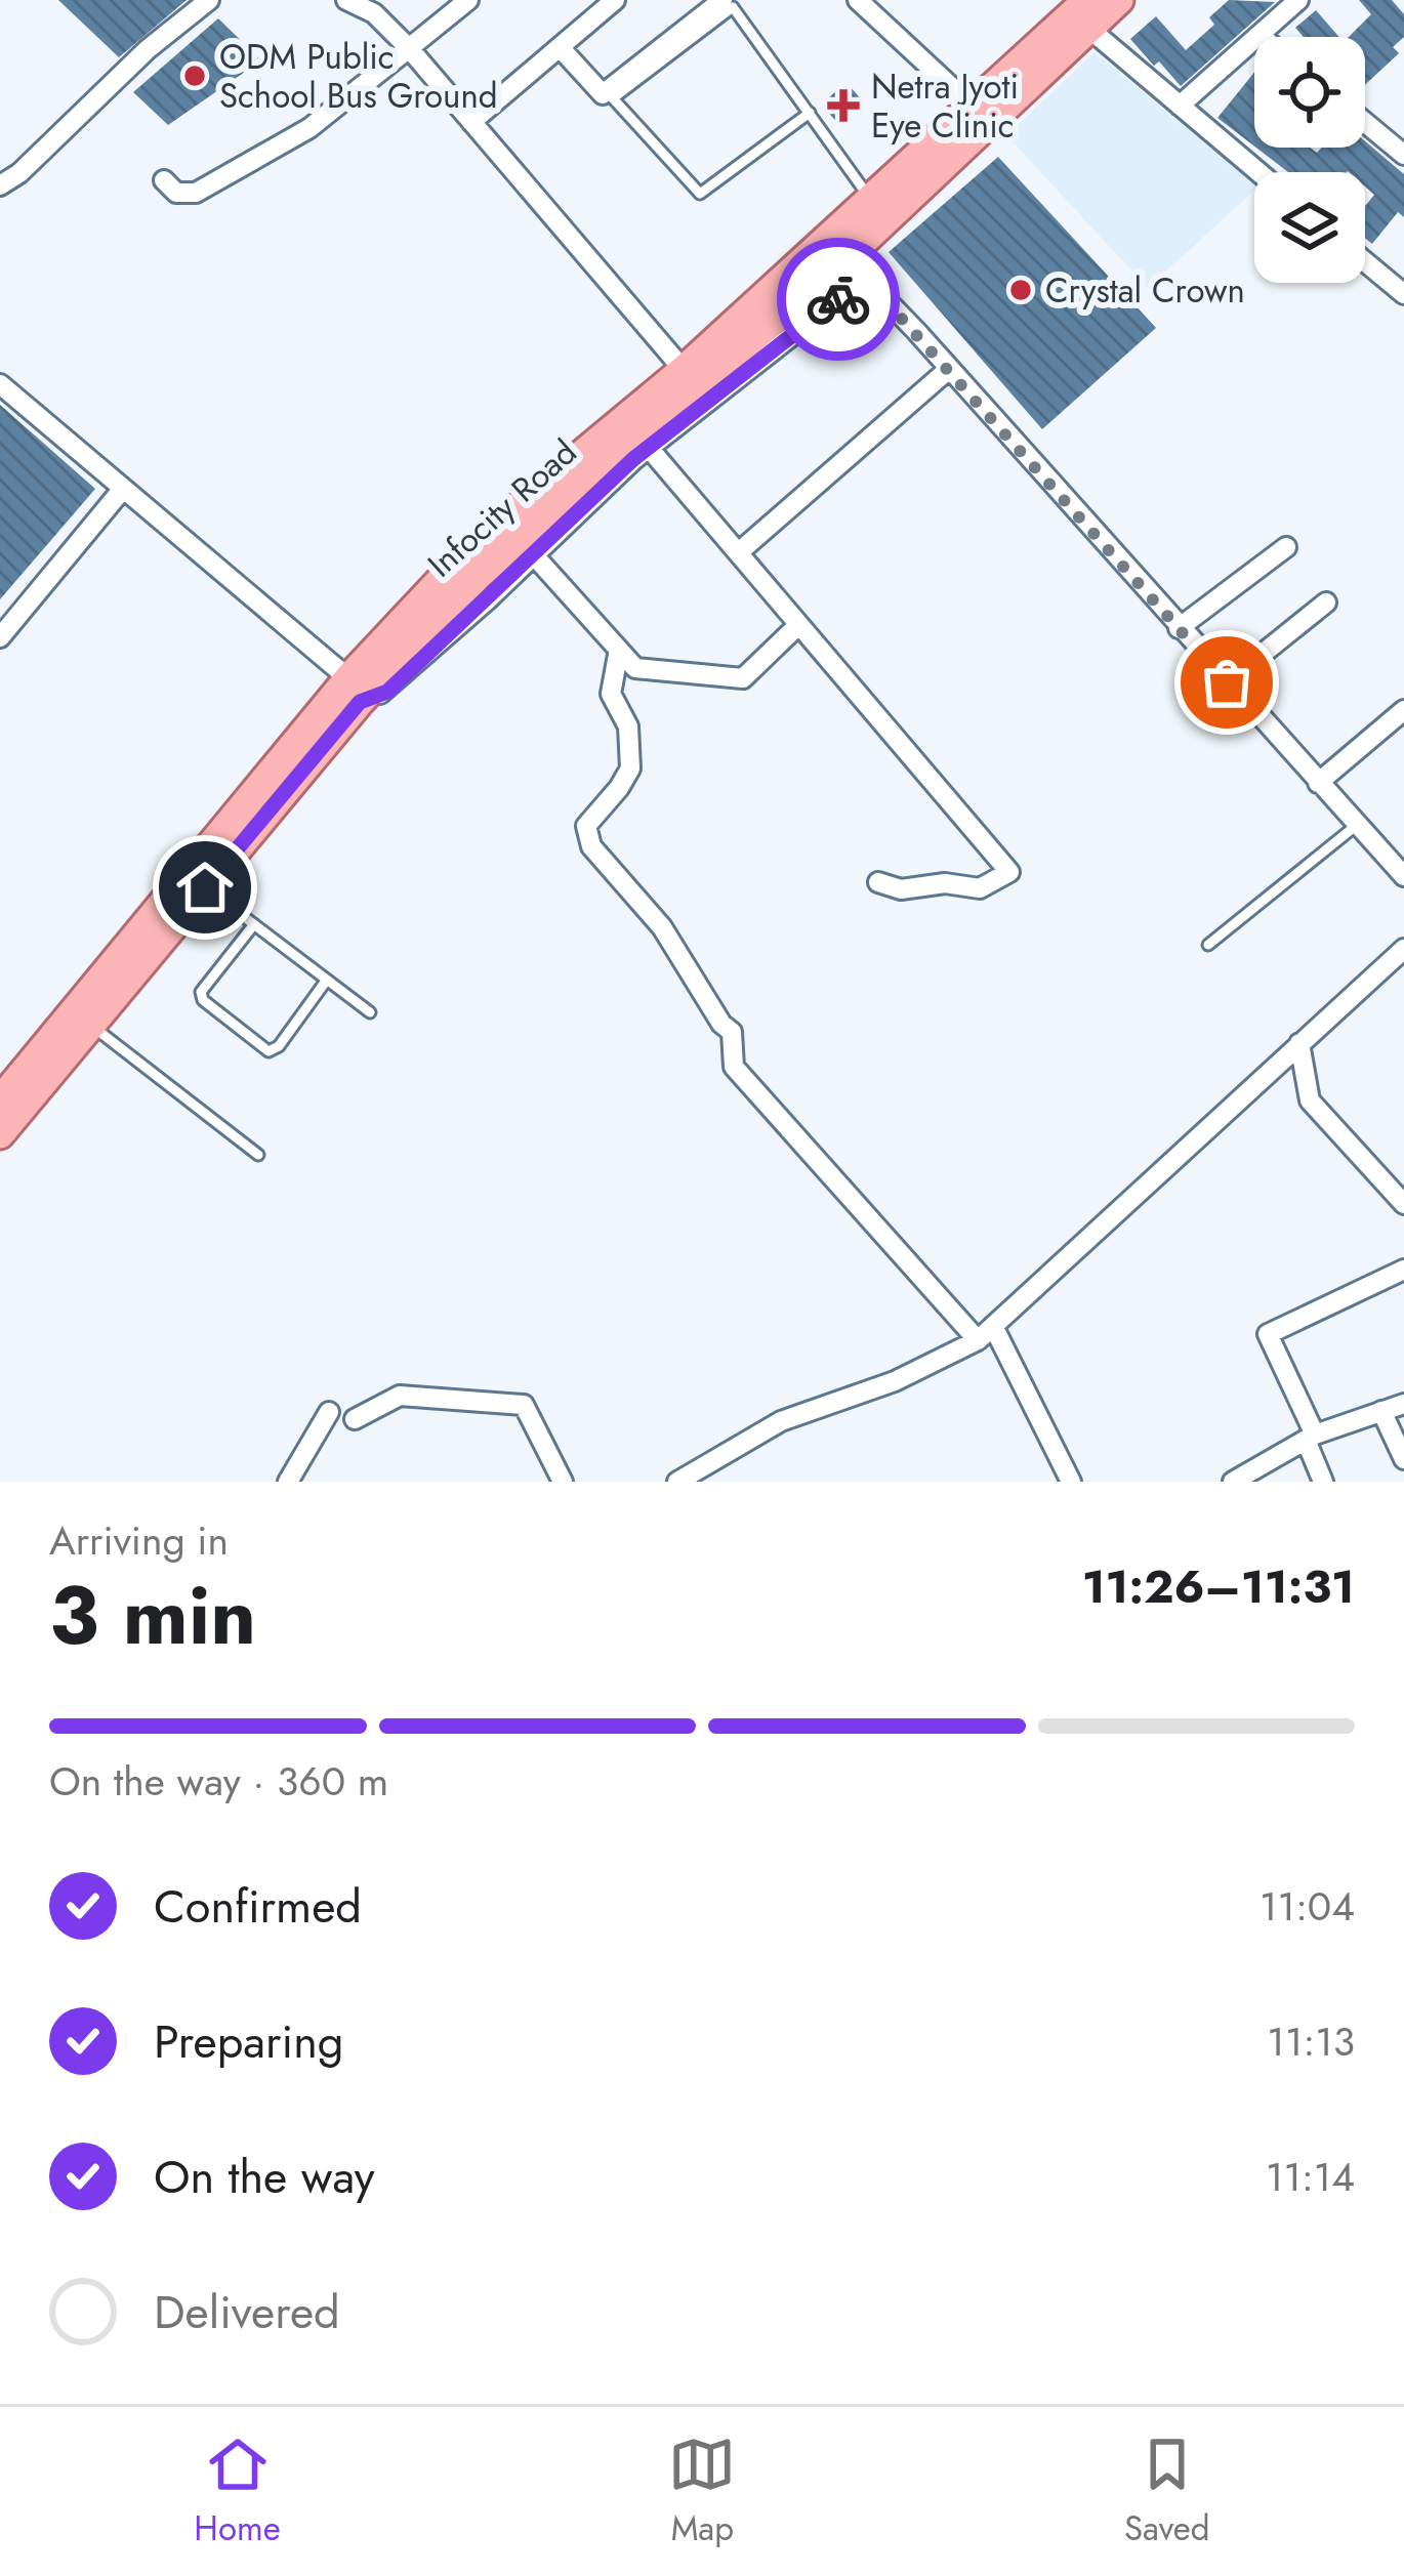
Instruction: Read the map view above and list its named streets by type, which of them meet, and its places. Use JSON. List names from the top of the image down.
{
  "streets": {
    "main road": ["Infocity Road"]
  },
  "places": {
    "other": ["ODM Public School Bus Ground", "Crystal Crown"],
    "health": ["Netra Jyoti Eye Clinic"]
  },
  "page": {
    "heading": ["3 min", "Arriving in", "11:26–11:31"],
    "bar": "On the way · 360 m",
    "list": [
      ["Confirmed", "11:04"],
      ["Preparing", "11:13"],
      ["On the way", "11:14"],
      "Delivered"
    ],
    "tabs": ["Home", "Map", "Saved"]
  }
}
